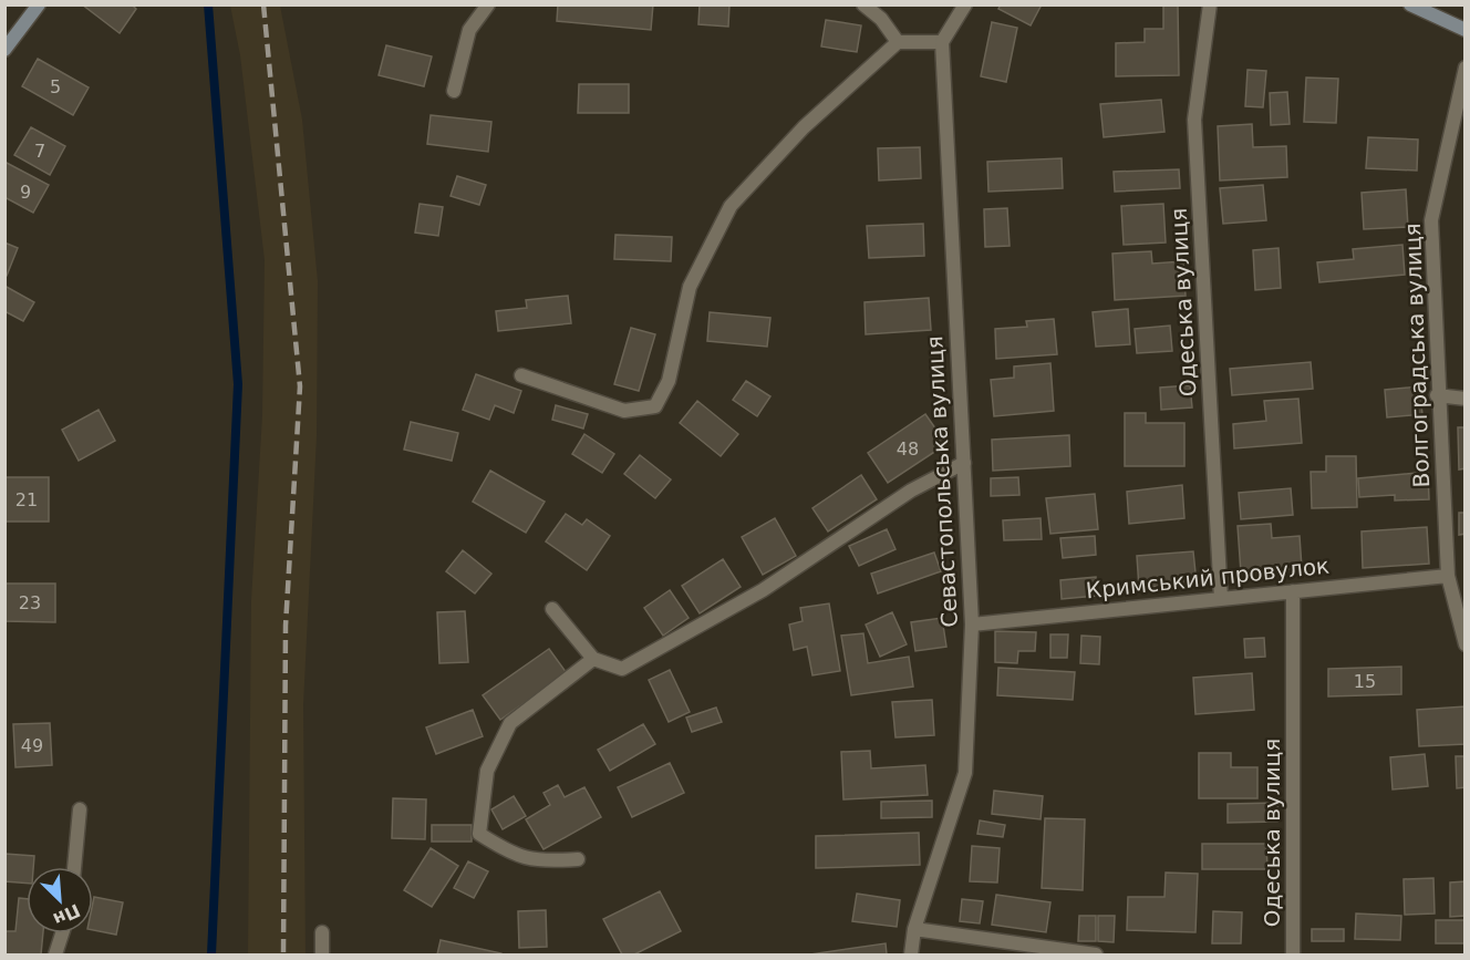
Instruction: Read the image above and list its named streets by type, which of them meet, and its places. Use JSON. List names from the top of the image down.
{
  "streets": {
    "street": [
      "Одеська вулиця",
      "Волгоградська вулиця",
      "Севастопольська вулиця",
      "Кримський провулок"
    ]
  },
  "crossings": [
    ["Одеська вулиця", "Кримський провулок"],
    ["Волгоградська вулиця", "Кримський провулок"],
    ["Севастопольська вулиця", "Кримський провулок"]
  ],
  "house_numbers": [
    "5",
    "7",
    "9",
    "48",
    "21",
    "23",
    "15",
    "49"
  ],
  "north": "bottom right"
}
